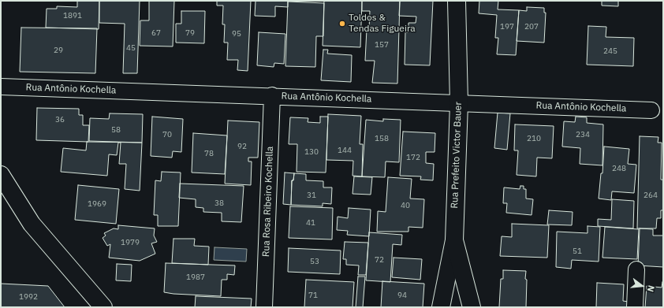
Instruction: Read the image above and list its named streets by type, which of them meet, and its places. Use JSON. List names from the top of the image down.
{
  "streets": {
    "main road": ["Rua Prefeito Victor Bauer"],
    "street": ["Rua Antônio Kochella", "Rua Rosa Ribeiro Kochella"]
  },
  "crossings": [
    ["Rua Antônio Kochella", "Rua Prefeito Victor Bauer"],
    ["Rua Antônio Kochella", "Rua Rosa Ribeiro Kochella"]
  ],
  "places": ["Toldos & Tendas Figueira"],
  "house_numbers": [
    "1891",
    "197",
    "207",
    "67",
    "79",
    "95",
    "157",
    "45",
    "29",
    "245",
    "36",
    "58",
    "70",
    "234",
    "158",
    "210",
    "92",
    "144",
    "130",
    "78",
    "172",
    "248",
    "31",
    "264",
    "38",
    "1969",
    "40",
    "41",
    "1979",
    "51",
    "72",
    "53",
    "1987",
    "71",
    "94",
    "1992"
  ],
  "north": "right"
}
